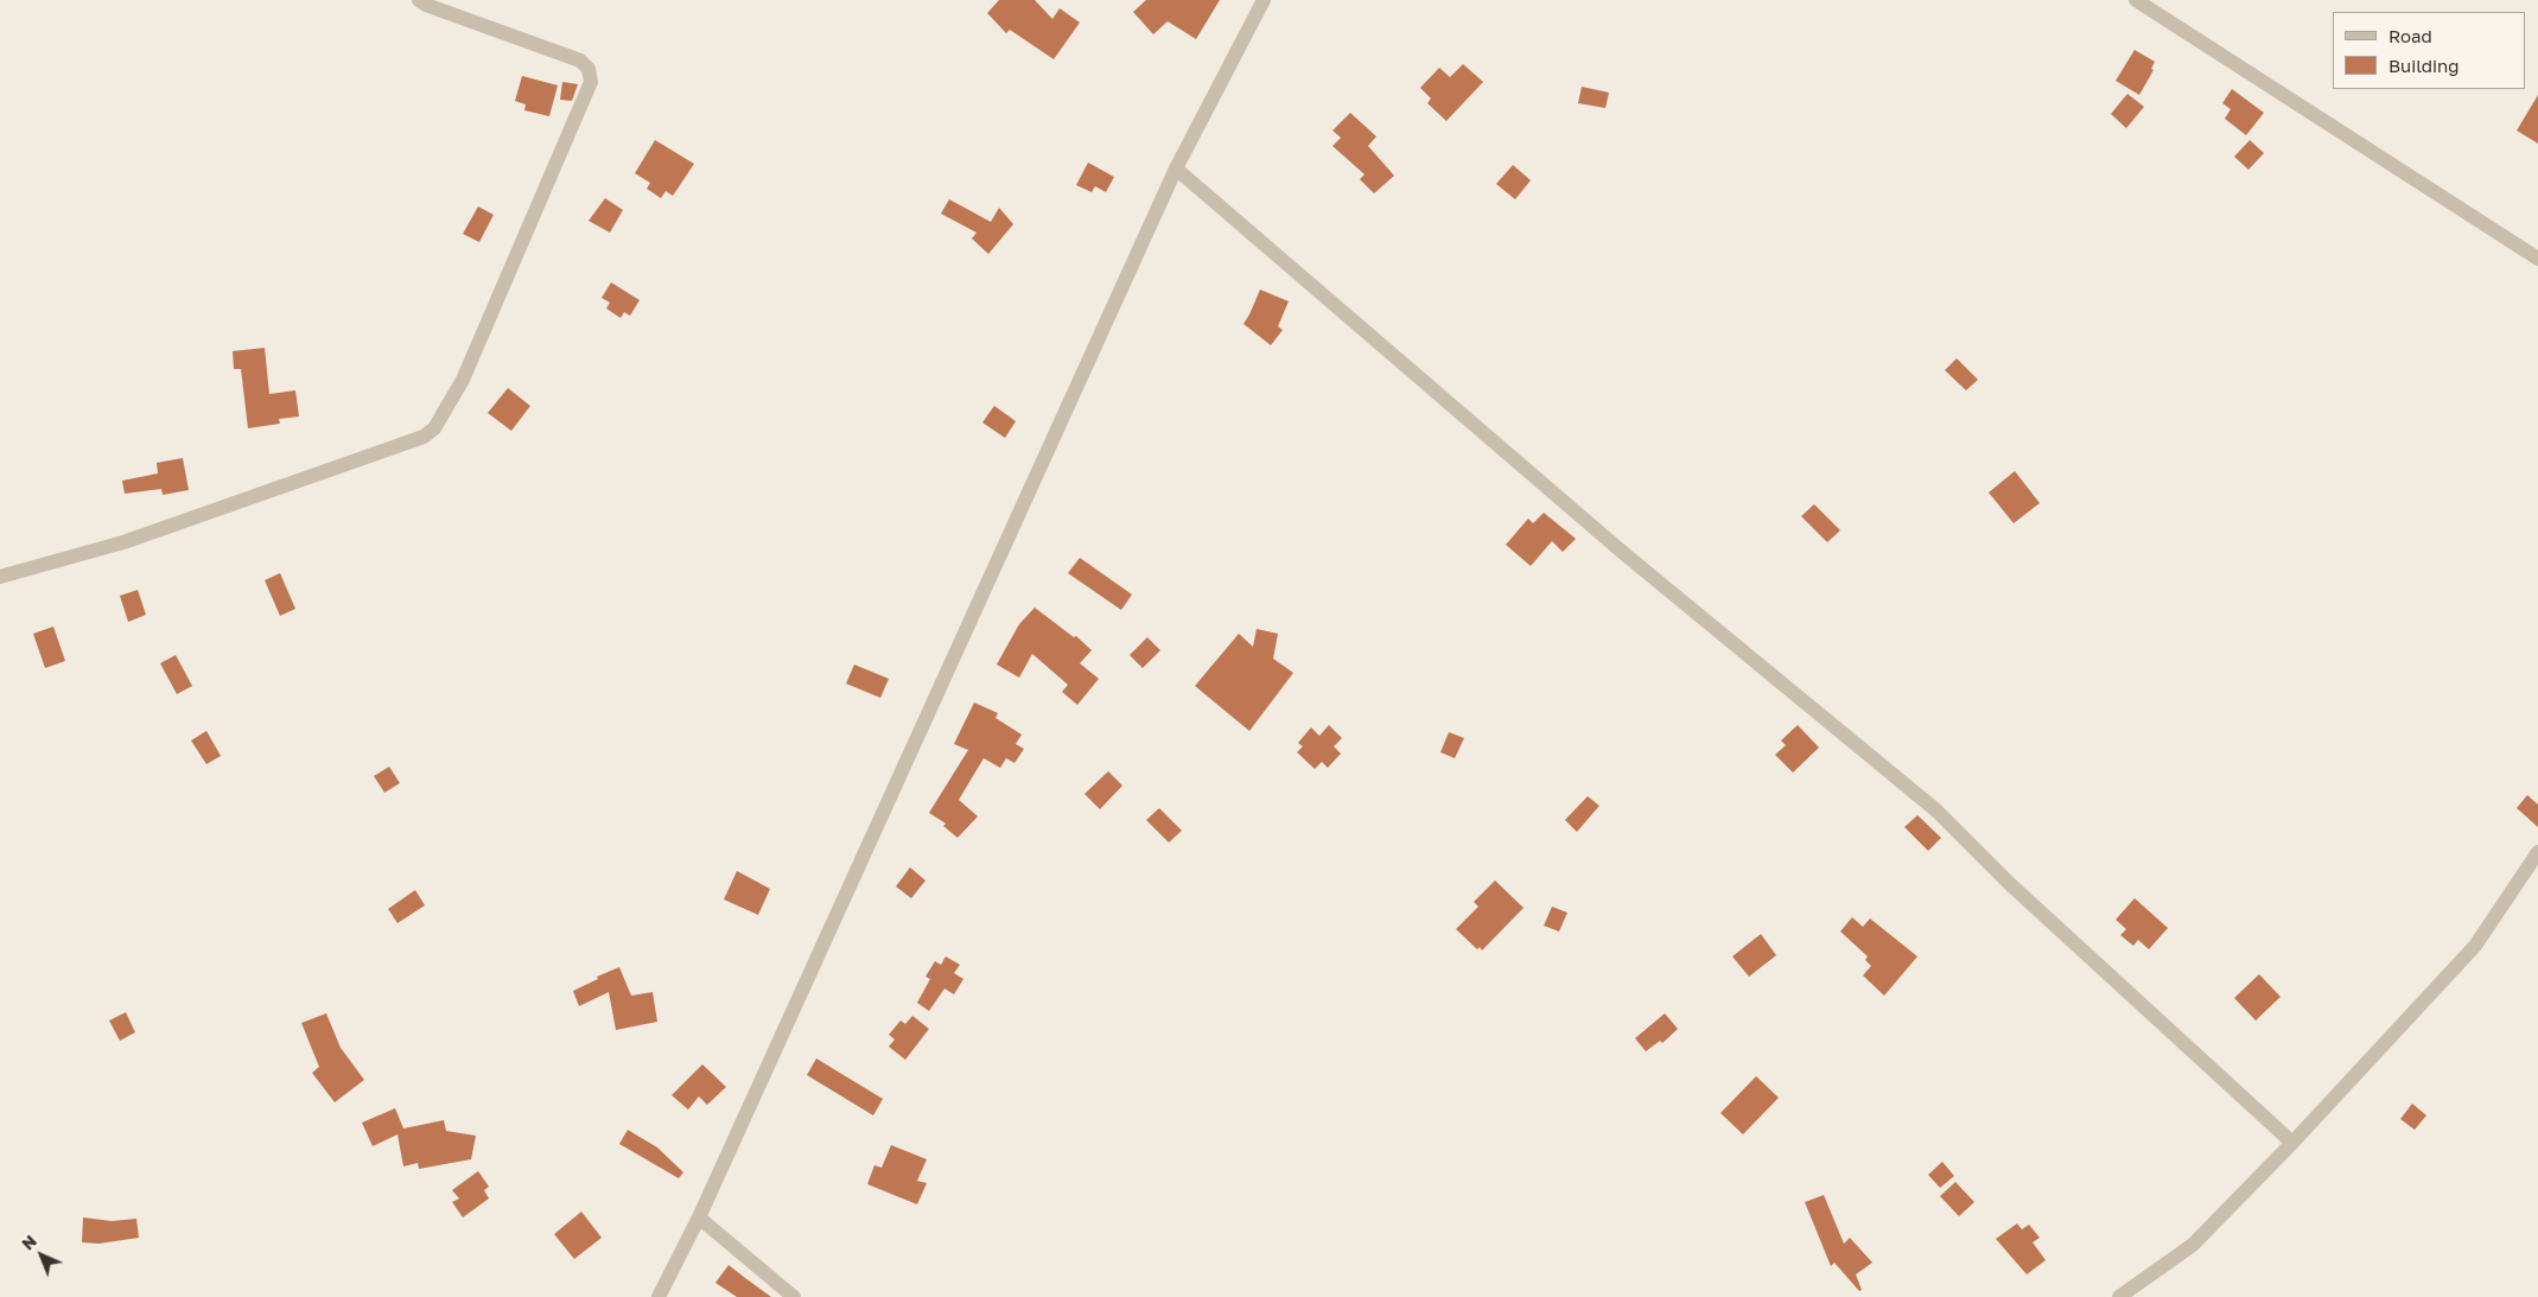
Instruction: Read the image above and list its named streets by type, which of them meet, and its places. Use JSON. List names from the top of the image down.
{
  "legend": ["Road", "Building"],
  "north": "top left"
}
